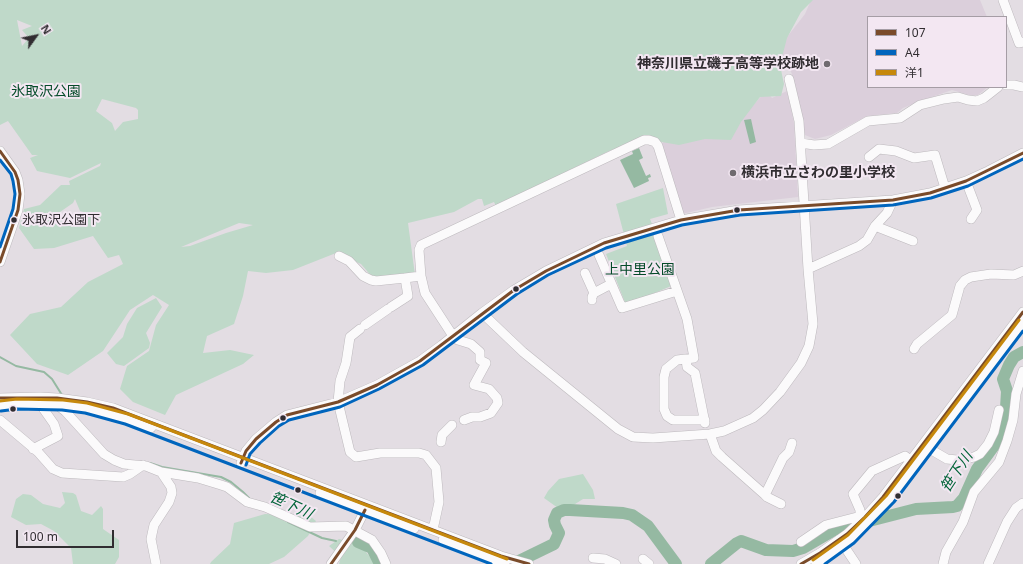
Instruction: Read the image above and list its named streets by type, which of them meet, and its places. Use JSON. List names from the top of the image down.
{
  "water": ["笹下川"],
  "parks": ["氷取沢公園", "上中里公園"],
  "places": ["神奈川県立磯子高等学校跡地", "横浜市立さわの里小学校", "氷取沢公園下"],
  "lines": ["transit line 107", "transit line A4", "transit line 洋1"],
  "legend": ["107", "A4", "洋1"],
  "scale_bar": "100 m",
  "north": "top right"
}
